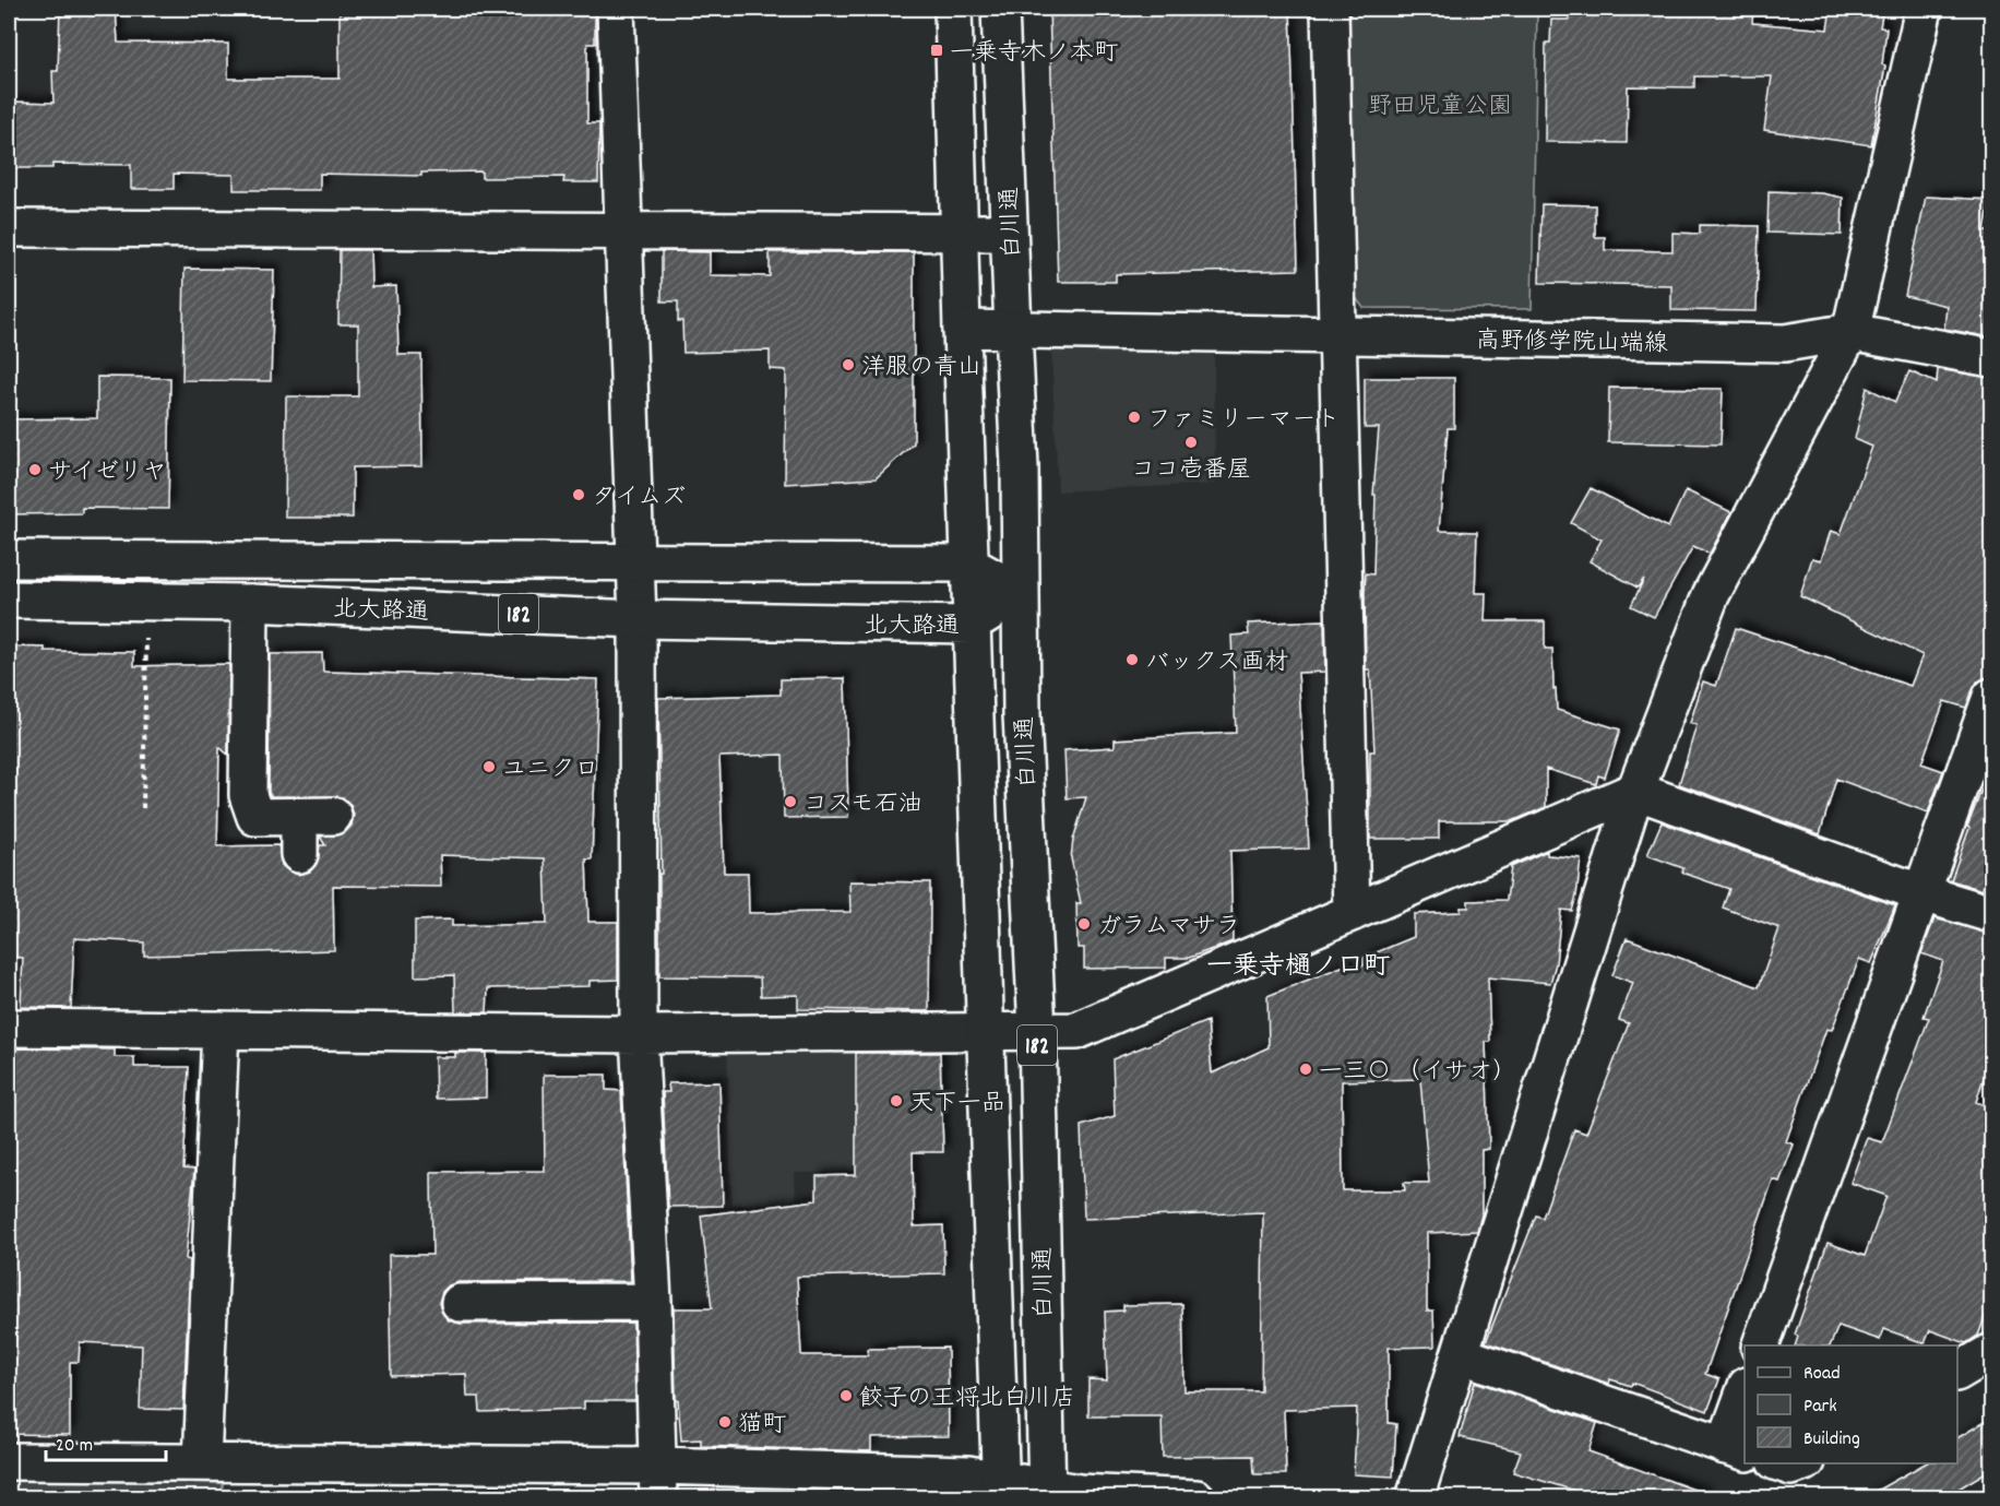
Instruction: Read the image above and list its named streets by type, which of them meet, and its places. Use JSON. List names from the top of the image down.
{
  "streets": {
    "street": [
      "白川通",
      "高野修学院山端線",
      "北大路通",
      "182"
    ]
  },
  "crossings": [
    ["白川通", "高野修学院山端線"],
    ["白川通", "北大路通"]
  ],
  "districts": ["一乗寺樋ノ口町"],
  "parks": ["野田児童公園"],
  "places": {
    "transit": ["一乗寺木ノ本町"],
    "other": [
      "洋服の青山",
      "ファミリーマート",
      "ココ壱番屋",
      "サイゼリヤ",
      "タイムズ",
      "バックス画材",
      "ユニクロ",
      "コスモ石油",
      "ガラムマサラ",
      "一三〇 （イサオ）",
      "天下一品",
      "餃子の王将北白川店",
      "猫町"
    ]
  },
  "legend": ["Road", "Park", "Building"],
  "scale_bar": "20 m"
}
